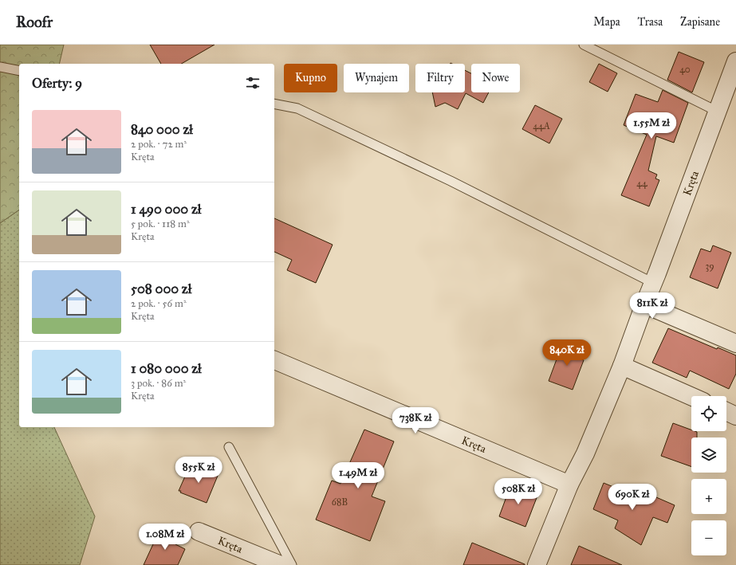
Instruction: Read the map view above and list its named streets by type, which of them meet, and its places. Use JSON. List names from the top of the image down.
{
  "streets": {
    "street": ["Kręta"]
  },
  "house_numbers": [
    "40",
    "44A",
    "44",
    "39",
    "68B"
  ],
  "page": {
    "header": "Roofr",
    "nav": ["Mapa", "Trasa", "Zapisane"],
    "chip": [
      "Kupno",
      "Wynajem",
      "Filtry",
      "Nowe"
    ],
    "heading": "Oferty: 9",
    "list": [
      {
        "name": "840 000 zł",
        "note": "2 pok. · 72 m² · Kręta"
      },
      {
        "name": "1 490 000 zł",
        "note": "5 pok. · 118 m² · Kręta"
      },
      {
        "name": "508 000 zł",
        "note": "2 pok. · 56 m² · Kręta"
      },
      {
        "name": "1 080 000 zł",
        "note": "3 pok. · 86 m² · Kręta"
      }
    ],
    "price": [
      "1.55M zł",
      "811K zł",
      "840K zł",
      "738K zł",
      "855K zł",
      "1.49M zł",
      "508K zł",
      "690K zł",
      "1.08M zł"
    ],
    "map_buttons": ["+", "−"]
  }
}
